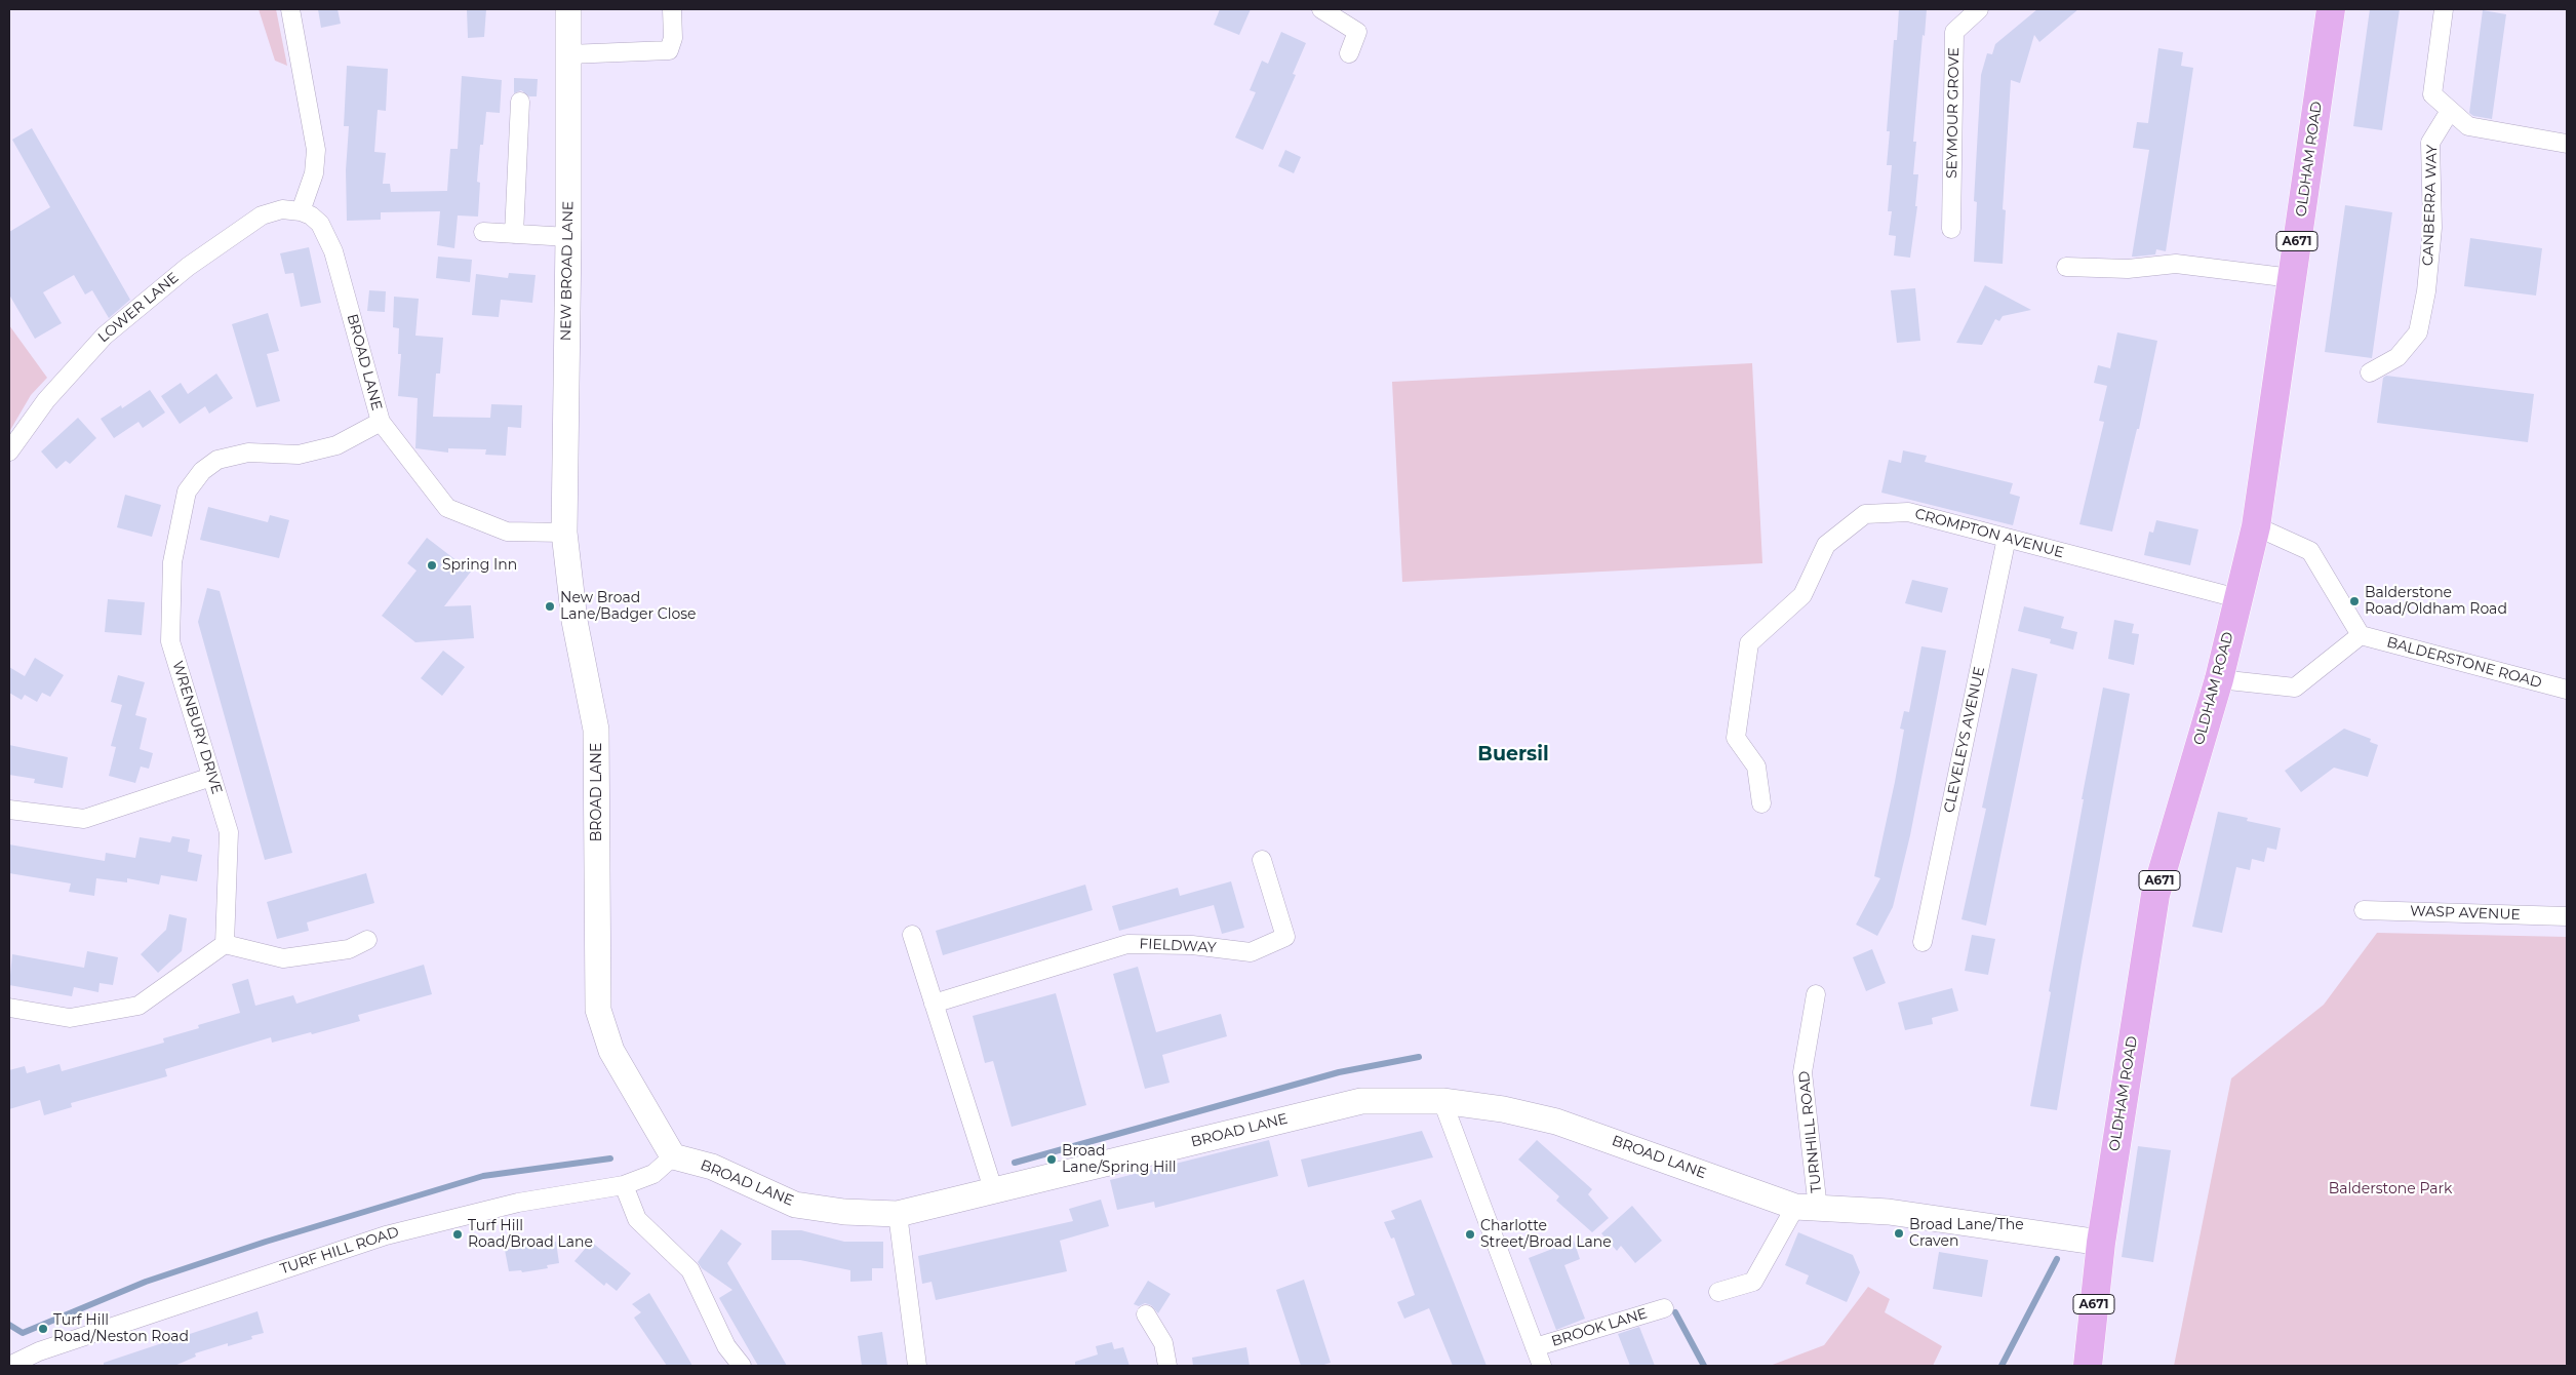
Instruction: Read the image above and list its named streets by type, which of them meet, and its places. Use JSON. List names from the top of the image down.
{
  "streets": {
    "main road": [
      "OLDHAM ROAD",
      "A671",
      "NEW BROAD LANE",
      "BROAD LANE"
    ],
    "street": [
      "SEYMOUR GROVE",
      "CANBERRA WAY",
      "LOWER LANE",
      "CROMPTON AVENUE",
      "BALDERSTONE ROAD",
      "WRENBURY DRIVE",
      "CLEVELEYS AVENUE",
      "WASP AVENUE",
      "FIELDWAY",
      "TURNHILL ROAD",
      "TURF HILL ROAD",
      "BROOK LANE"
    ]
  },
  "crossings": [
    ["OLDHAM ROAD", "BROAD LANE"],
    ["OLDHAM ROAD", "CROMPTON AVENUE"],
    ["NEW BROAD LANE", "BROAD LANE"],
    ["LOWER LANE", "BROAD LANE"],
    ["BROAD LANE", "WRENBURY DRIVE"],
    ["BROAD LANE", "TURNHILL ROAD"],
    ["BROAD LANE", "TURF HILL ROAD"],
    ["CROMPTON AVENUE", "CLEVELEYS AVENUE"]
  ],
  "districts": ["Buersil"],
  "parks": ["Balderstone Park"],
  "places": [
    "Spring Inn",
    "Balderstone Road/Oldham Road",
    "New Broad Lane/Badger Close",
    "Broad Lane/Spring Hill",
    "Broad Lane/The Craven",
    "Turf Hill Road/Broad Lane",
    "Charlotte Street/Broad Lane",
    "Turf Hill Road/Neston Road"
  ]
}
